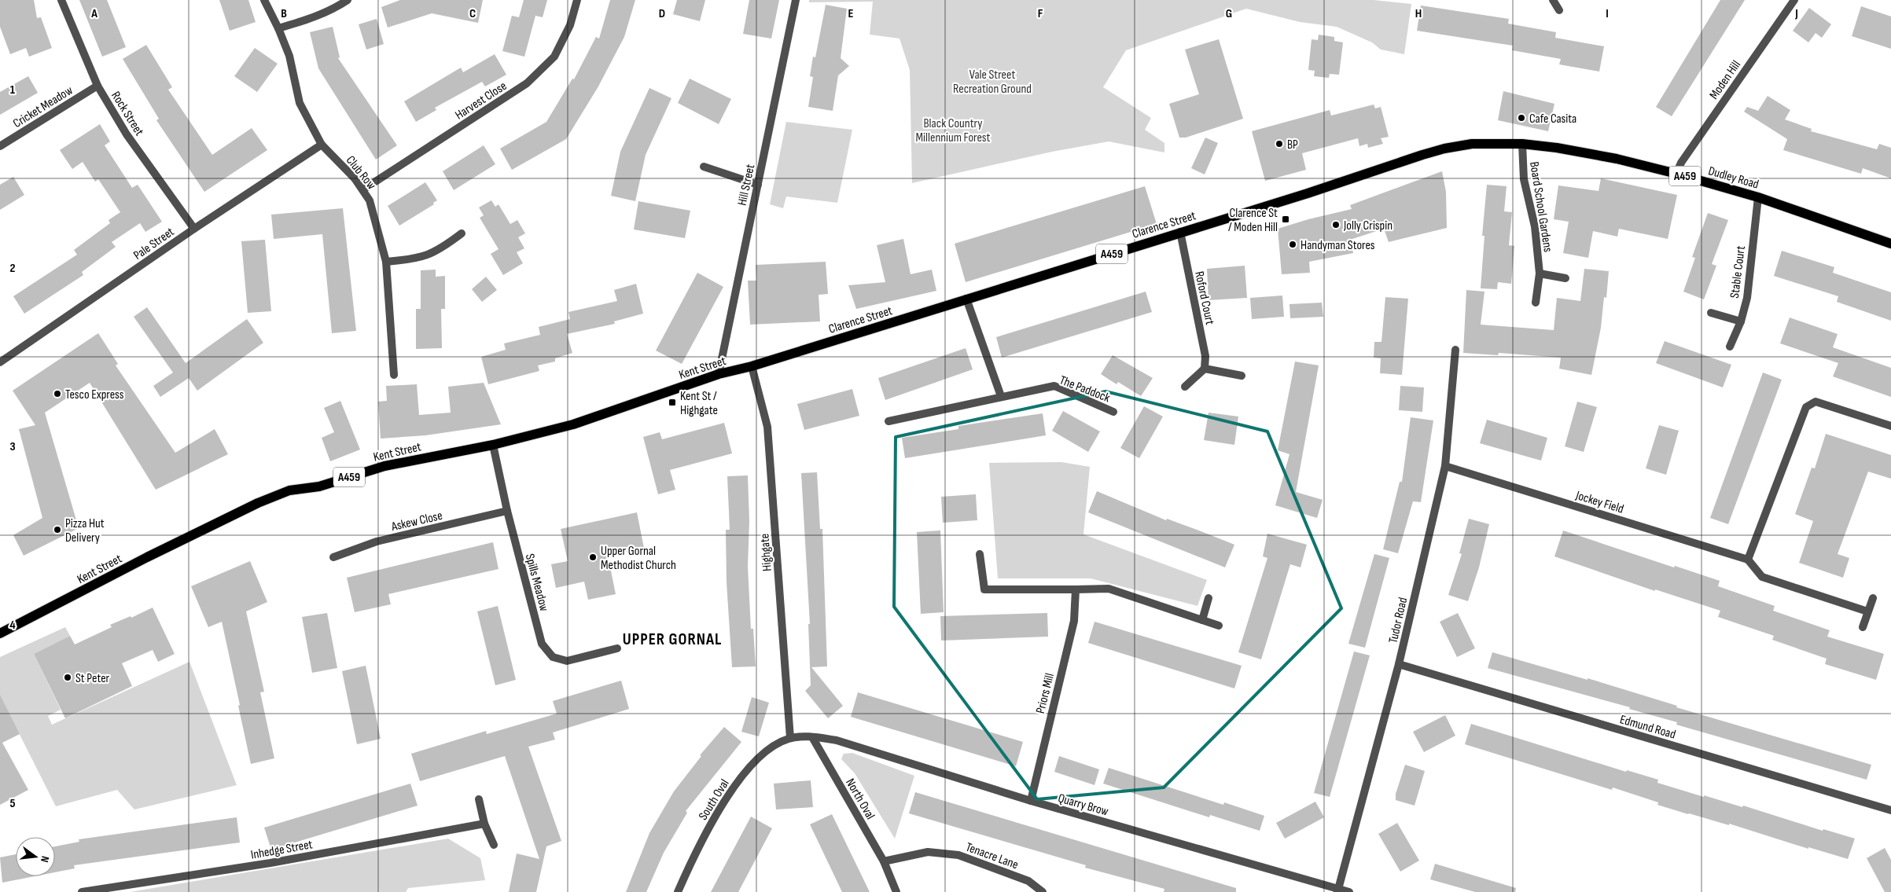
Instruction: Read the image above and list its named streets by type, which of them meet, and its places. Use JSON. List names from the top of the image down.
{
  "streets": {
    "main road": [
      "A459",
      "Dudley Road",
      "Clarence Street",
      "Kent Street"
    ],
    "street": [
      "Moden Hill",
      "Harvest Close",
      "Cricket Meadow",
      "Rock Street",
      "Club Row",
      "Hill Street",
      "Board School Gardens",
      "Pale Street",
      "Stable Court",
      "Roford Court",
      "The Paddock",
      "Jockey Field",
      "Askew Close",
      "Highgate",
      "Spills Meadow",
      "Tudor Road",
      "Priors Mill",
      "Edmund Road",
      "North Oval",
      "South Oval",
      "Quarry Brow",
      "Inhedge Street",
      "Tenacre Lane"
    ]
  },
  "crossings": [
    ["Moden Hill", "Dudley Road"],
    ["Harvest Close", "Club Row"],
    ["Cricket Meadow", "Rock Street"],
    ["Rock Street", "Pale Street"],
    ["Club Row", "Pale Street"],
    ["Dudley Road", "Board School Gardens"],
    ["Dudley Road", "Clarence Street"],
    ["Dudley Road", "Stable Court"],
    ["Hill Street", "Kent Street"],
    ["Clarence Street", "Roford Court"],
    ["Clarence Street", "Kent Street"],
    ["Clarence Street", "Highgate"],
    ["Kent Street", "Highgate"],
    ["Kent Street", "Spills Meadow"],
    ["Jockey Field", "Tudor Road"],
    ["Askew Close", "Spills Meadow"],
    ["Highgate", "South Oval"],
    ["Tudor Road", "Edmund Road"],
    ["Tudor Road", "Quarry Brow"],
    ["Priors Mill", "Quarry Brow"],
    ["North Oval", "Quarry Brow"],
    ["North Oval", "Tenacre Lane"]
  ],
  "districts": ["UPPER GORNAL"],
  "parks": ["Vale Street Recreation Ground", "Black Country Millennium Forest"],
  "places": {
    "other": [
      "Cafe Casita",
      "BP",
      "Jolly Crispin",
      "Handyman Stores",
      "Tesco Express",
      "Pizza Hut Delivery",
      "Upper Gornal Methodist Church",
      "St Peter"
    ],
    "transit": ["Clarence St / Moden Hill", "Kent St / Highgate"]
  },
  "north": "right",
  "grid": {
    "columns": [
      "A",
      "B",
      "C",
      "D",
      "E",
      "F",
      "G",
      "H",
      "I",
      "J"
    ],
    "rows": [
      "1",
      "2",
      "3",
      "4",
      "5"
    ]
  }
}
